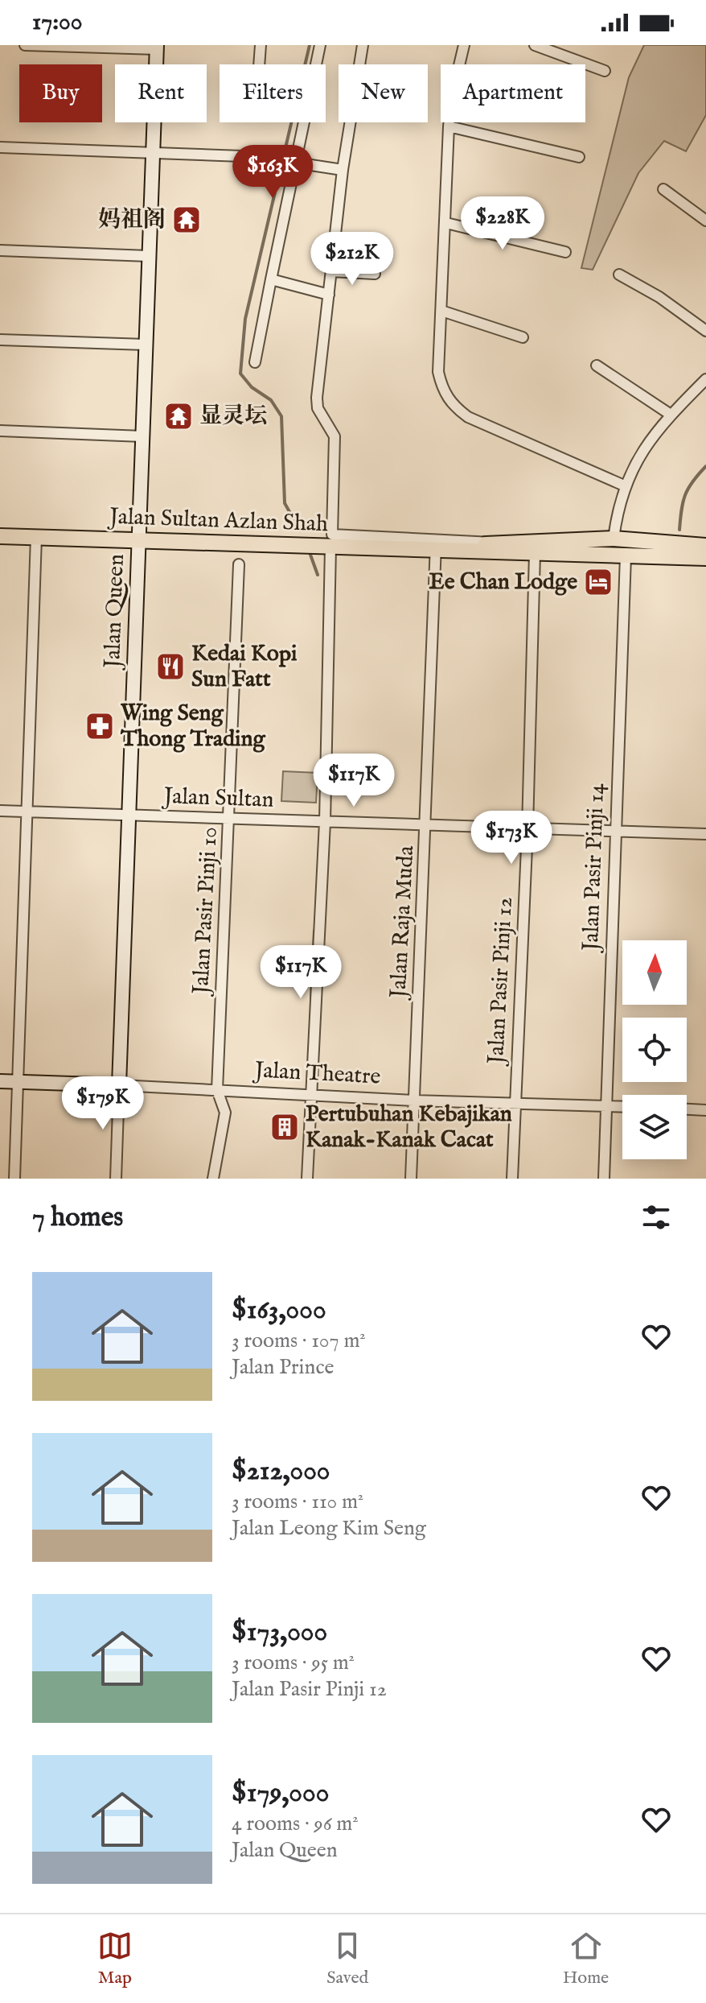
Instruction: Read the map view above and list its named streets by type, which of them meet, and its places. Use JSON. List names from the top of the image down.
{
  "streets": {
    "main road": ["Jalan Sultan Azlan Shah", "Jalan Queen", "Jalan Theatre"],
    "street": [
      "Jalan Sultan",
      "Jalan Pasir Pinji 14",
      "Jalan Pasir Pinji 10",
      "Jalan Raja Muda",
      "Jalan Pasir Pinji 12"
    ]
  },
  "crossings": [
    ["Jalan Sultan Azlan Shah", "Jalan Queen"],
    ["Jalan Sultan Azlan Shah", "Jalan Pasir Pinji 14"],
    ["Jalan Sultan Azlan Shah", "Jalan Raja Muda"],
    ["Jalan Sultan Azlan Shah", "Jalan Pasir Pinji 12"],
    ["Jalan Queen", "Jalan Sultan"],
    ["Jalan Queen", "Jalan Theatre"],
    ["Jalan Sultan", "Jalan Pasir Pinji 14"],
    ["Jalan Sultan", "Jalan Pasir Pinji 10"],
    ["Jalan Sultan", "Jalan Raja Muda"],
    ["Jalan Sultan", "Jalan Pasir Pinji 12"],
    ["Jalan Pasir Pinji 14", "Jalan Theatre"],
    ["Jalan Pasir Pinji 10", "Jalan Theatre"],
    ["Jalan Raja Muda", "Jalan Theatre"],
    ["Jalan Pasir Pinji 12", "Jalan Theatre"]
  ],
  "places": {
    "temple": ["妈祖阁", "显灵坛"],
    "hotel": ["Ee Chan Lodge"],
    "restaurant": ["Kedai Kopi Sun Fatt"],
    "pharmacy": ["Wing Seng Thong Trading"],
    "building": ["Pertubuhan Kebajikan Kanak-Kanak Cacat"]
  },
  "north": "top",
  "page": {
    "status": "17:00",
    "chip": [
      "Buy",
      "Rent",
      "Filters",
      "New",
      "Apartment"
    ],
    "price": [
      "$163K",
      "$228K",
      "$212K",
      "$117K",
      "$173K",
      "$117K",
      "$179K"
    ],
    "heading": "7 homes",
    "list": [
      {
        "name": "$163,000",
        "note": "3 rooms · 107 m² · Jalan Prince"
      },
      {
        "name": "$212,000",
        "note": "3 rooms · 110 m² · Jalan Leong Kim Seng"
      },
      {
        "name": "$173,000",
        "note": "3 rooms · 95 m² · Jalan Pasir Pinji 12"
      },
      {
        "name": "$179,000",
        "note": "4 rooms · 96 m² · Jalan Queen"
      }
    ],
    "tabs": ["Map", "Saved", "Home"]
  }
}
